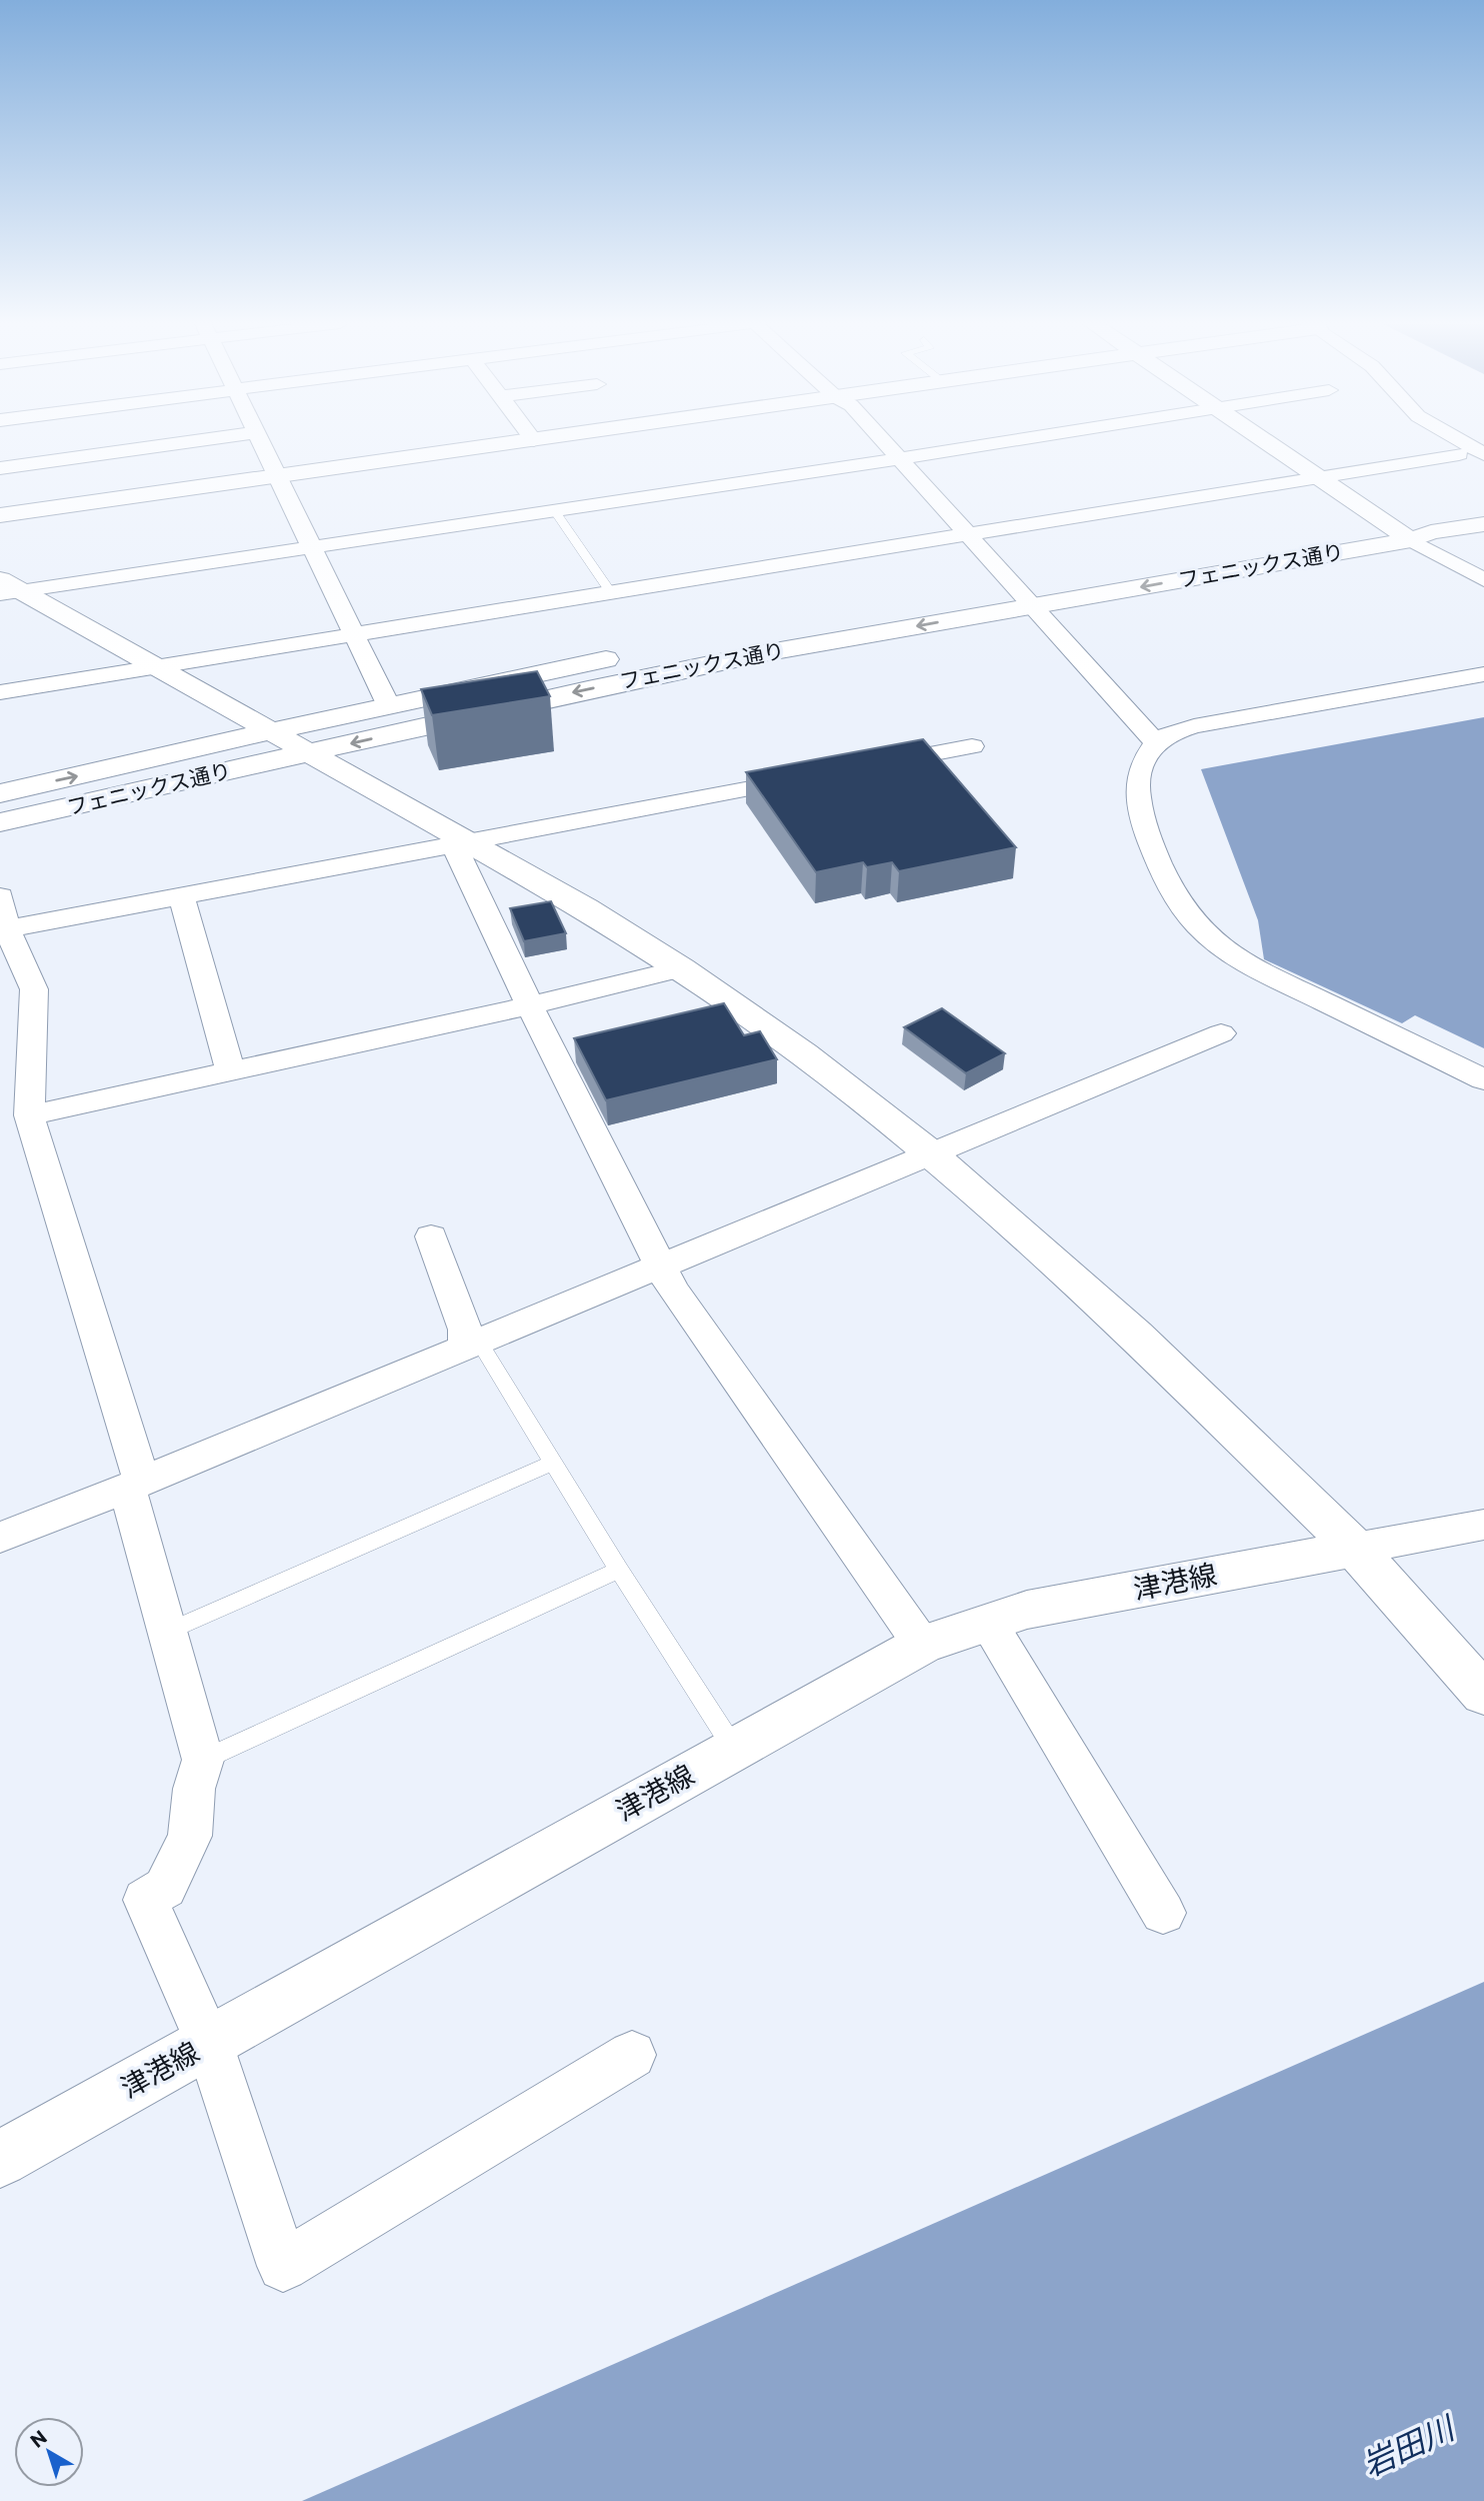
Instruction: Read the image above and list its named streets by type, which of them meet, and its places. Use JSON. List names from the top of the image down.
{
  "streets": {
    "street": ["フェニックス通り", "津港線"]
  },
  "water": ["岩田川"],
  "north": "top left"
}
